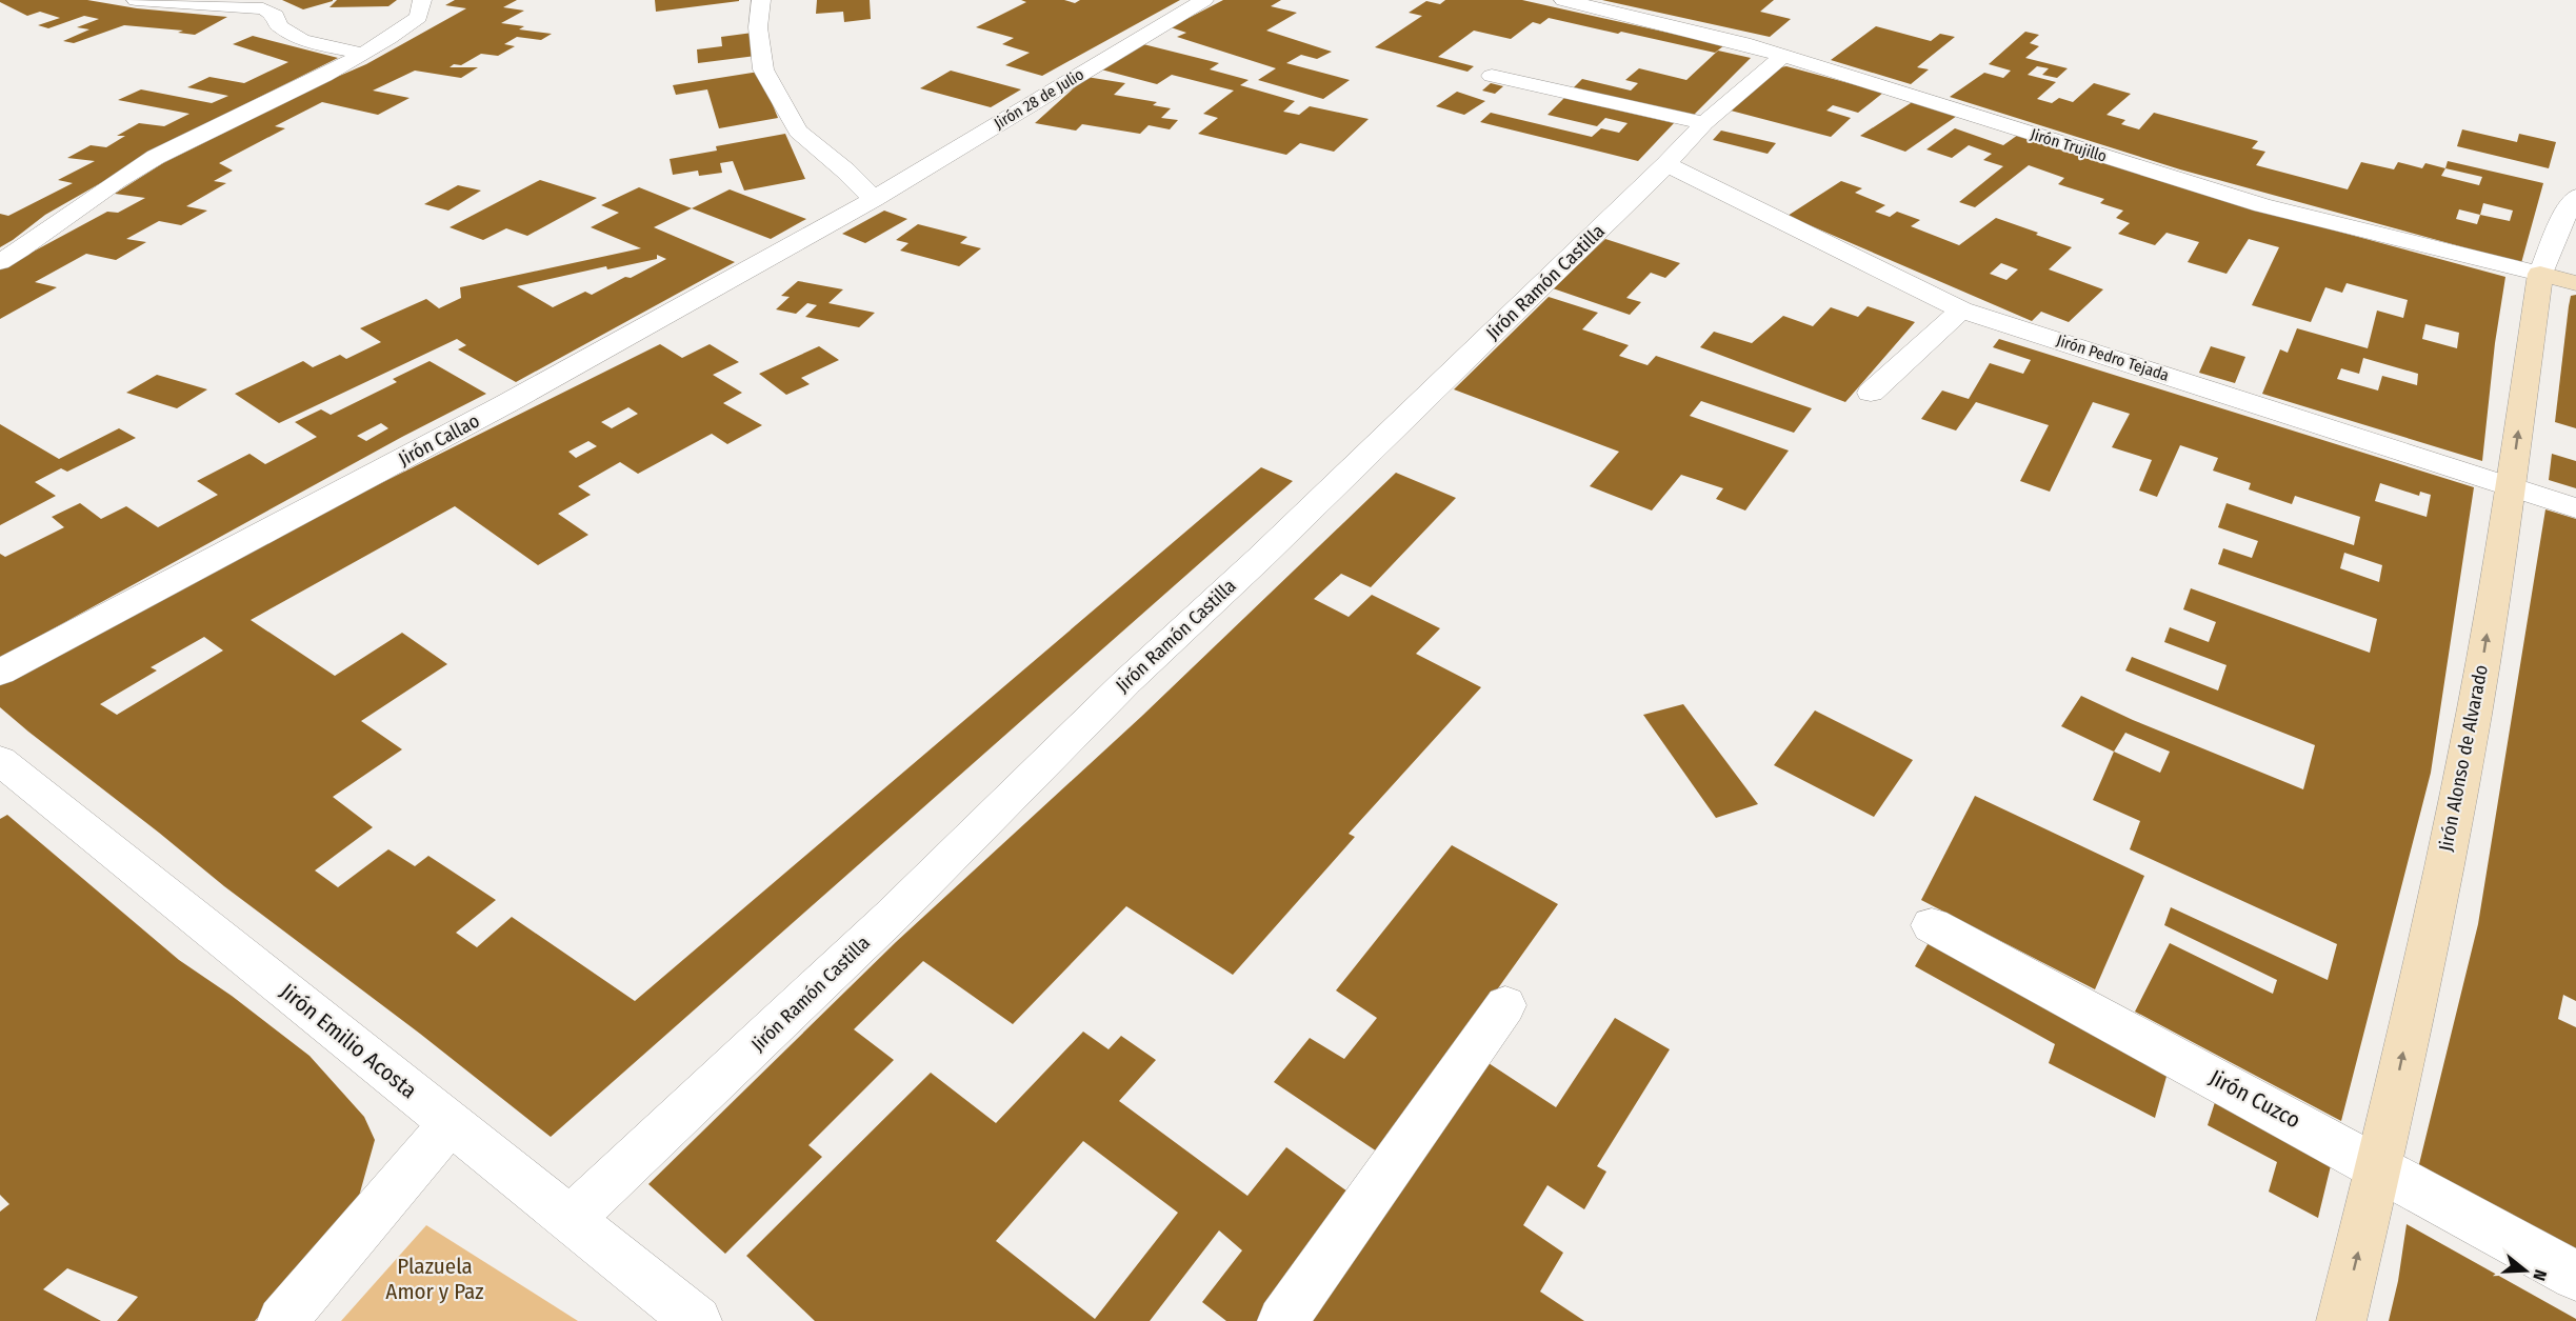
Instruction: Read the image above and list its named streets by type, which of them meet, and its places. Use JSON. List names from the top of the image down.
{
  "streets": {
    "main road": ["Jirón Trujillo", "Jirón Alonso de Alvarado"],
    "street": [
      "Jirón 28 de Julio",
      "Jirón Ramón Castilla",
      "Jirón Pedro Tejada",
      "Jirón Callao",
      "Jirón Emilio Acosta",
      "Jirón Cuzco"
    ]
  },
  "crossings": [
    ["Jirón 28 de Julio", "Jirón Callao"],
    ["Jirón Trujillo", "Jirón Ramón Castilla"],
    ["Jirón Trujillo", "Jirón Alonso de Alvarado"],
    ["Jirón Ramón Castilla", "Jirón Pedro Tejada"],
    ["Jirón Ramón Castilla", "Jirón Emilio Acosta"],
    ["Jirón Pedro Tejada", "Jirón Alonso de Alvarado"],
    ["Jirón Alonso de Alvarado", "Jirón Cuzco"]
  ],
  "one_way": ["Jirón Alonso de Alvarado"],
  "parks": ["Plazuela Amor y Paz"],
  "north": "right"
}
